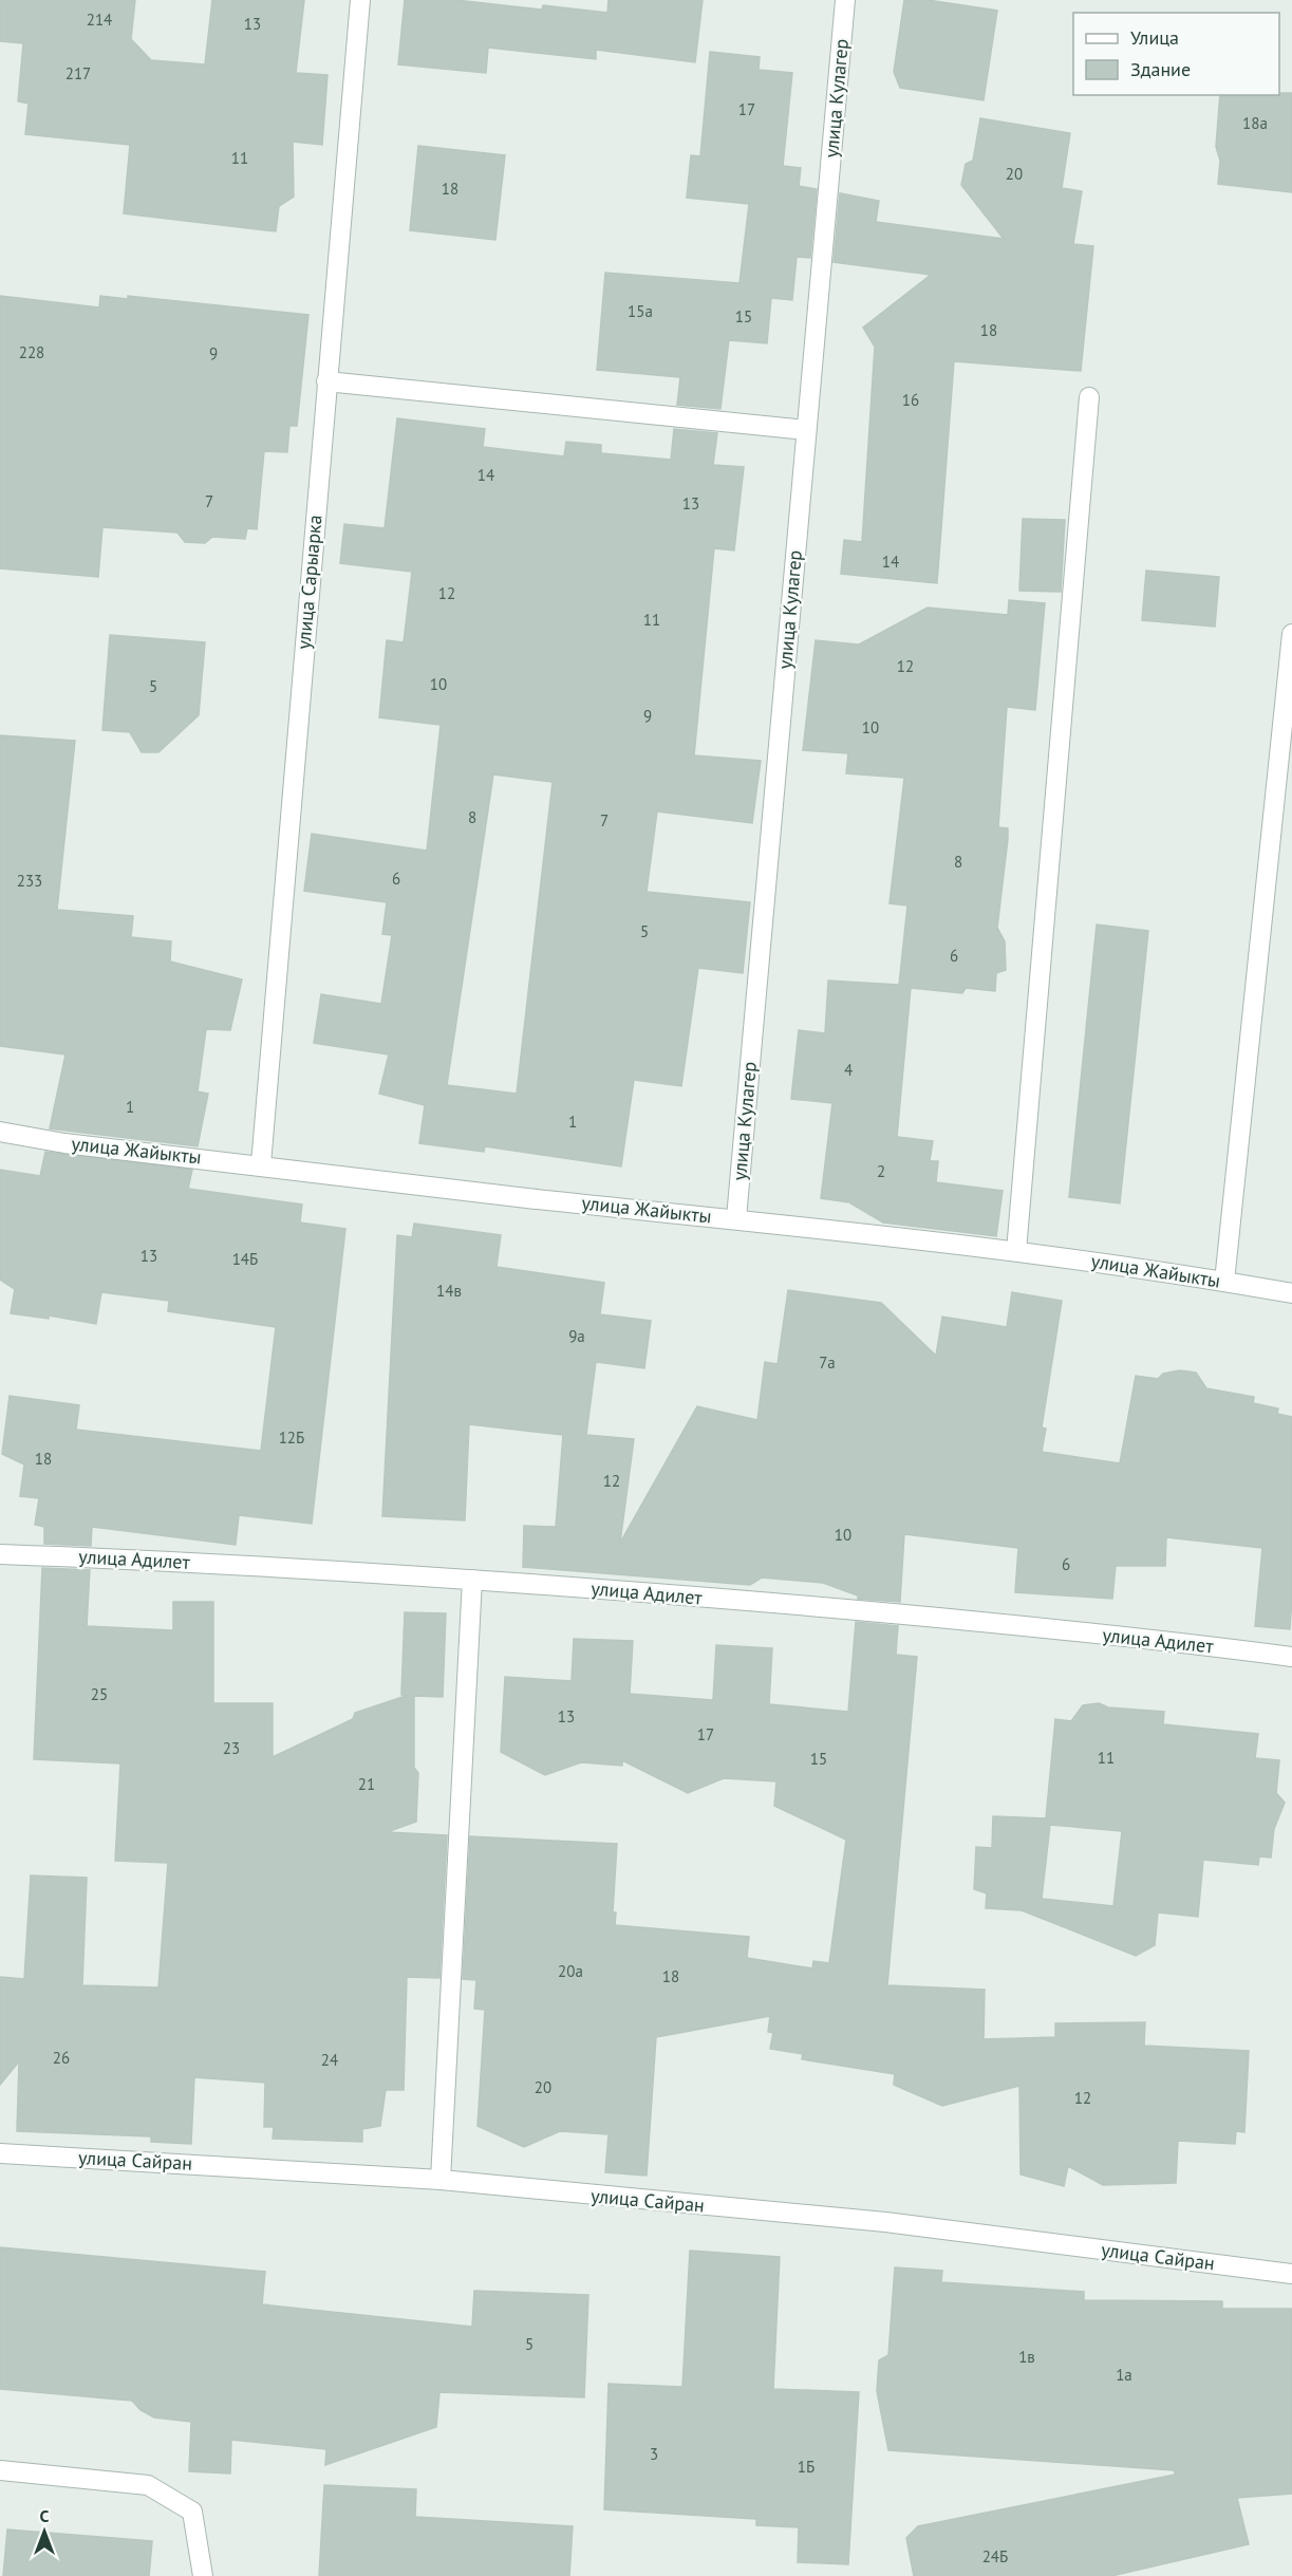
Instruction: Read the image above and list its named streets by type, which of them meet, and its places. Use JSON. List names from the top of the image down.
{
  "streets": {
    "street": [
      "улица Кулагер",
      "улица Сарыарка",
      "улица Жайыкты",
      "улица Адилет",
      "улица Сайран"
    ]
  },
  "crossings": [
    ["улица Кулагер", "улица Жайыкты"],
    ["улица Сарыарка", "улица Жайыкты"]
  ],
  "house_numbers": [
    "214",
    "13",
    "217",
    "17",
    "18а",
    "11",
    "20",
    "18",
    "15а",
    "15",
    "18",
    "228",
    "9",
    "16",
    "14",
    "7",
    "13",
    "14",
    "12",
    "11",
    "12",
    "10",
    "5",
    "9",
    "10",
    "8",
    "7",
    "8",
    "6",
    "233",
    "5",
    "6",
    "4",
    "1",
    "1",
    "2",
    "13",
    "14Б",
    "14в",
    "9а",
    "7а",
    "12Б",
    "18",
    "12",
    "10",
    "6",
    "25",
    "13",
    "17",
    "23",
    "11",
    "15",
    "21",
    "20а",
    "18",
    "26",
    "24",
    "20",
    "12",
    "5",
    "1в",
    "1а",
    "3",
    "1Б",
    "24Б"
  ],
  "legend": ["Улица", "Здание"],
  "north": "top"
}
